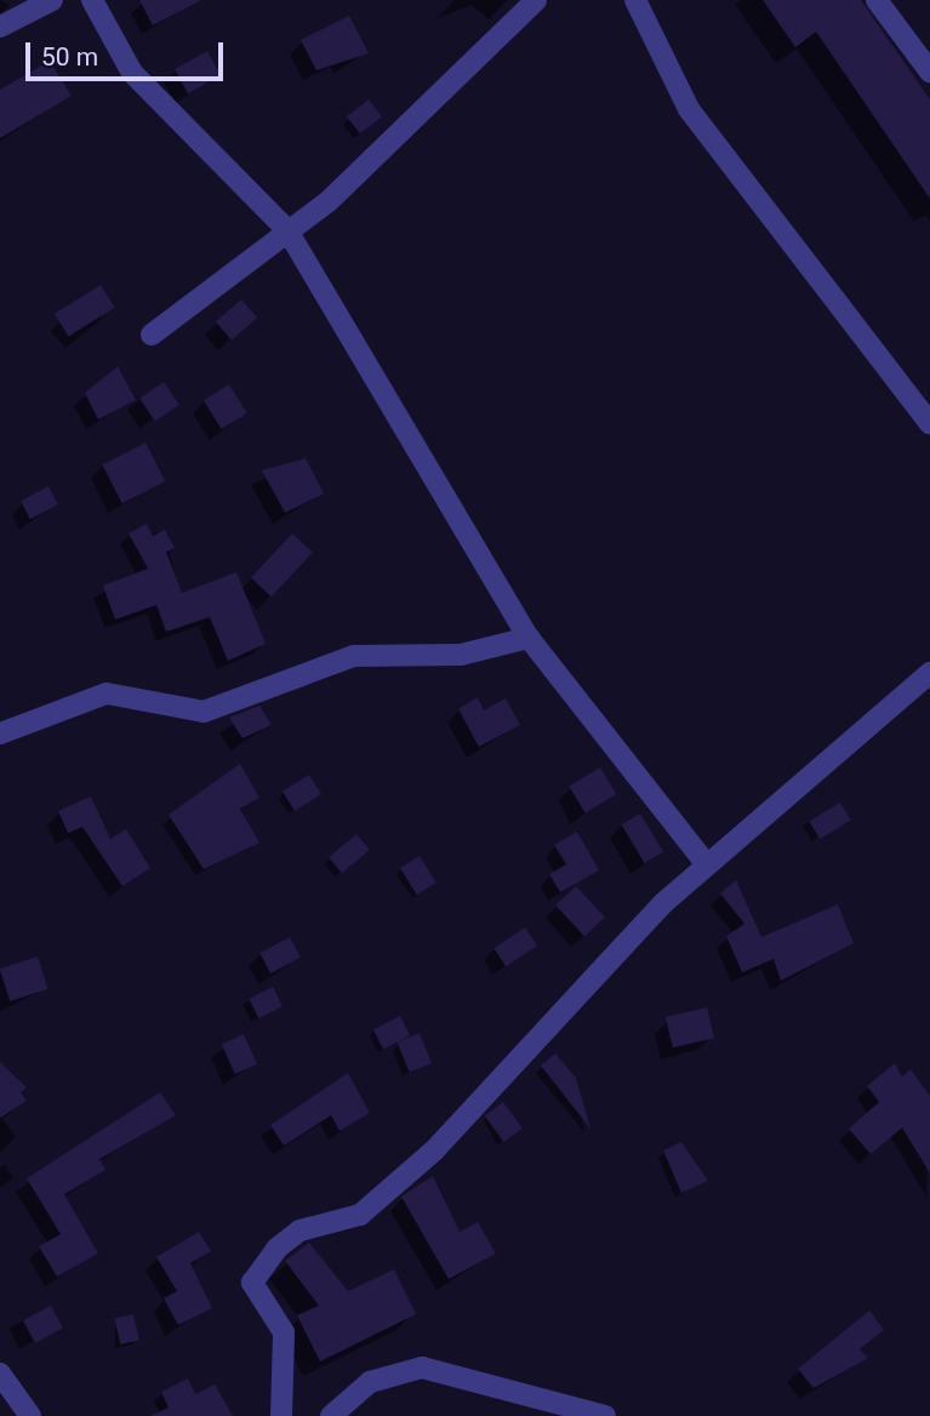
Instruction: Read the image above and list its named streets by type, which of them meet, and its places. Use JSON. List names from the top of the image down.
{
  "scale_bar": "50 m"
}
